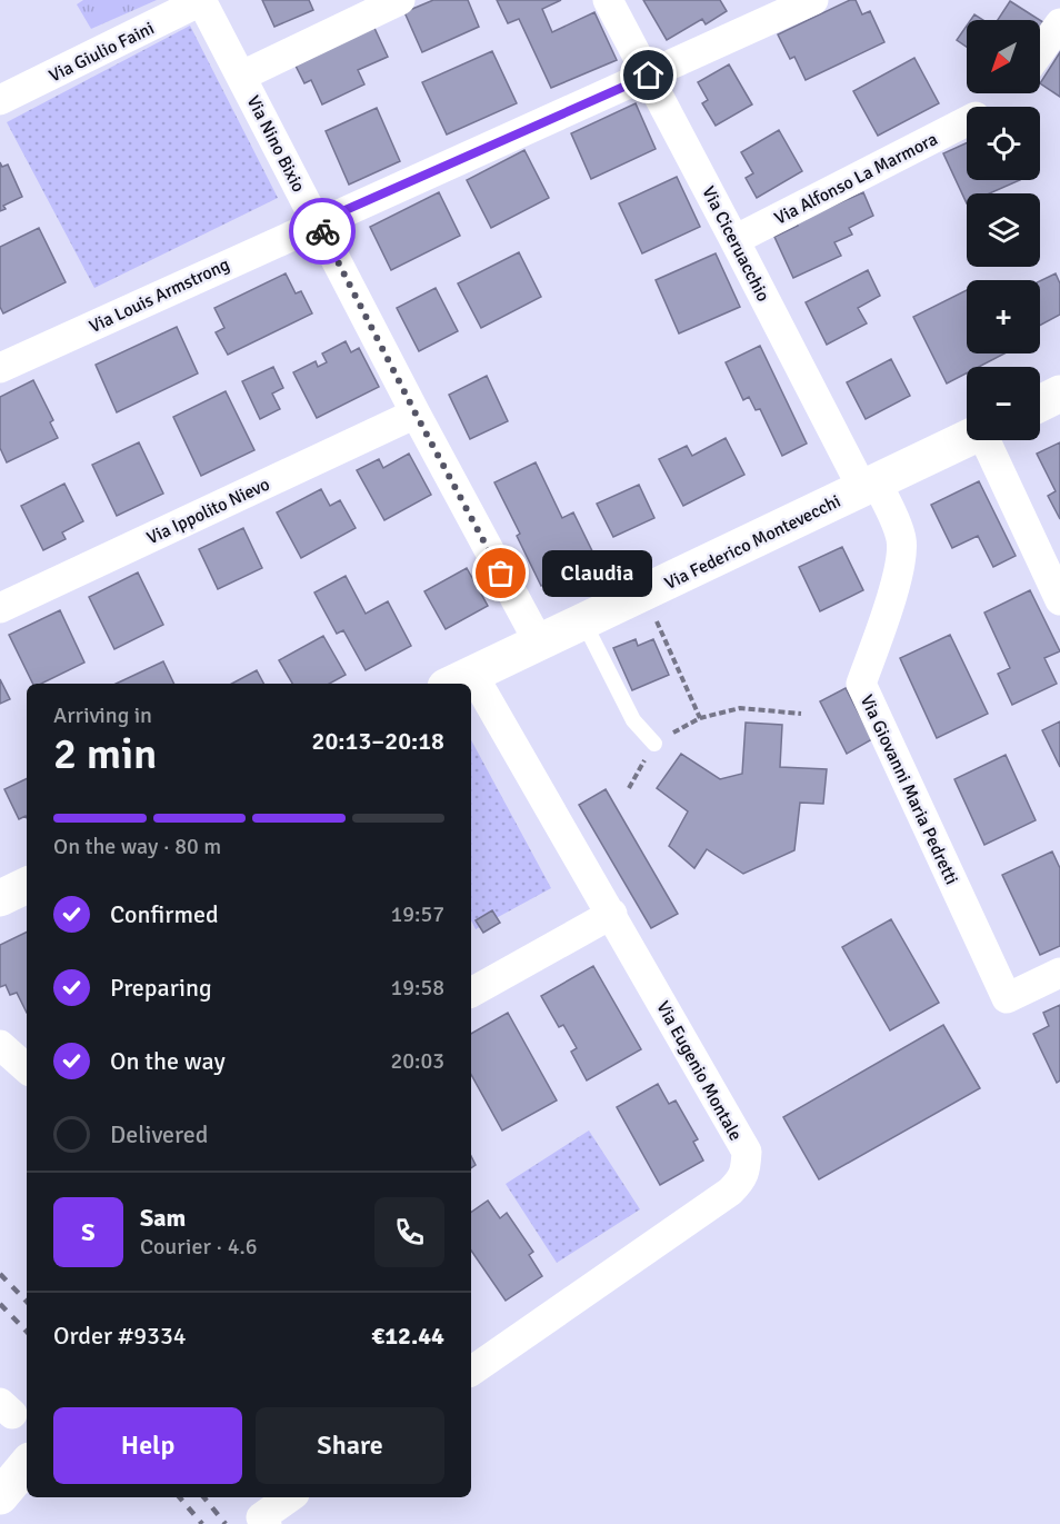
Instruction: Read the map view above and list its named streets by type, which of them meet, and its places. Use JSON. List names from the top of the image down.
{
  "streets": {
    "street": [
      "Via Giulio Faini",
      "Via Nino Bixio",
      "Via Alfonso La Marmora",
      "Via Ciceruacchio",
      "Via Louis Armstrong",
      "Via Ippolito Nievo",
      "Via Federico Montevecchi",
      "Via Giovanni Maria Pedretti",
      "Via Eugenio Montale"
    ]
  },
  "crossings": [
    ["Via Giulio Faini", "Via Nino Bixio"],
    ["Via Nino Bixio", "Via Louis Armstrong"],
    ["Via Nino Bixio", "Via Ippolito Nievo"],
    ["Via Nino Bixio", "Via Federico Montevecchi"],
    ["Via Alfonso La Marmora", "Via Ciceruacchio"],
    ["Via Ciceruacchio", "Via Louis Armstrong"],
    ["Via Ciceruacchio", "Via Federico Montevecchi"],
    ["Via Ciceruacchio", "Via Giovanni Maria Pedretti"],
    ["Via Federico Montevecchi", "Via Giovanni Maria Pedretti"]
  ],
  "places": ["Claudia"],
  "north": "bottom left",
  "page": {
    "map_buttons": ["+", "−"],
    "bubble": "Claudia",
    "heading": ["2 min", "Arriving in", "20:13–20:18"],
    "panel": [
      "Sam",
      "Courier · 4.6",
      "Order #9334",
      "€12.44"
    ],
    "bar": "On the way · 80 m",
    "list": [
      ["Confirmed", "19:57"],
      ["Preparing", "19:58"],
      ["On the way", "20:03"],
      "Delivered"
    ],
    "round": "S",
    "buttons": ["Help", "Share"]
  }
}
